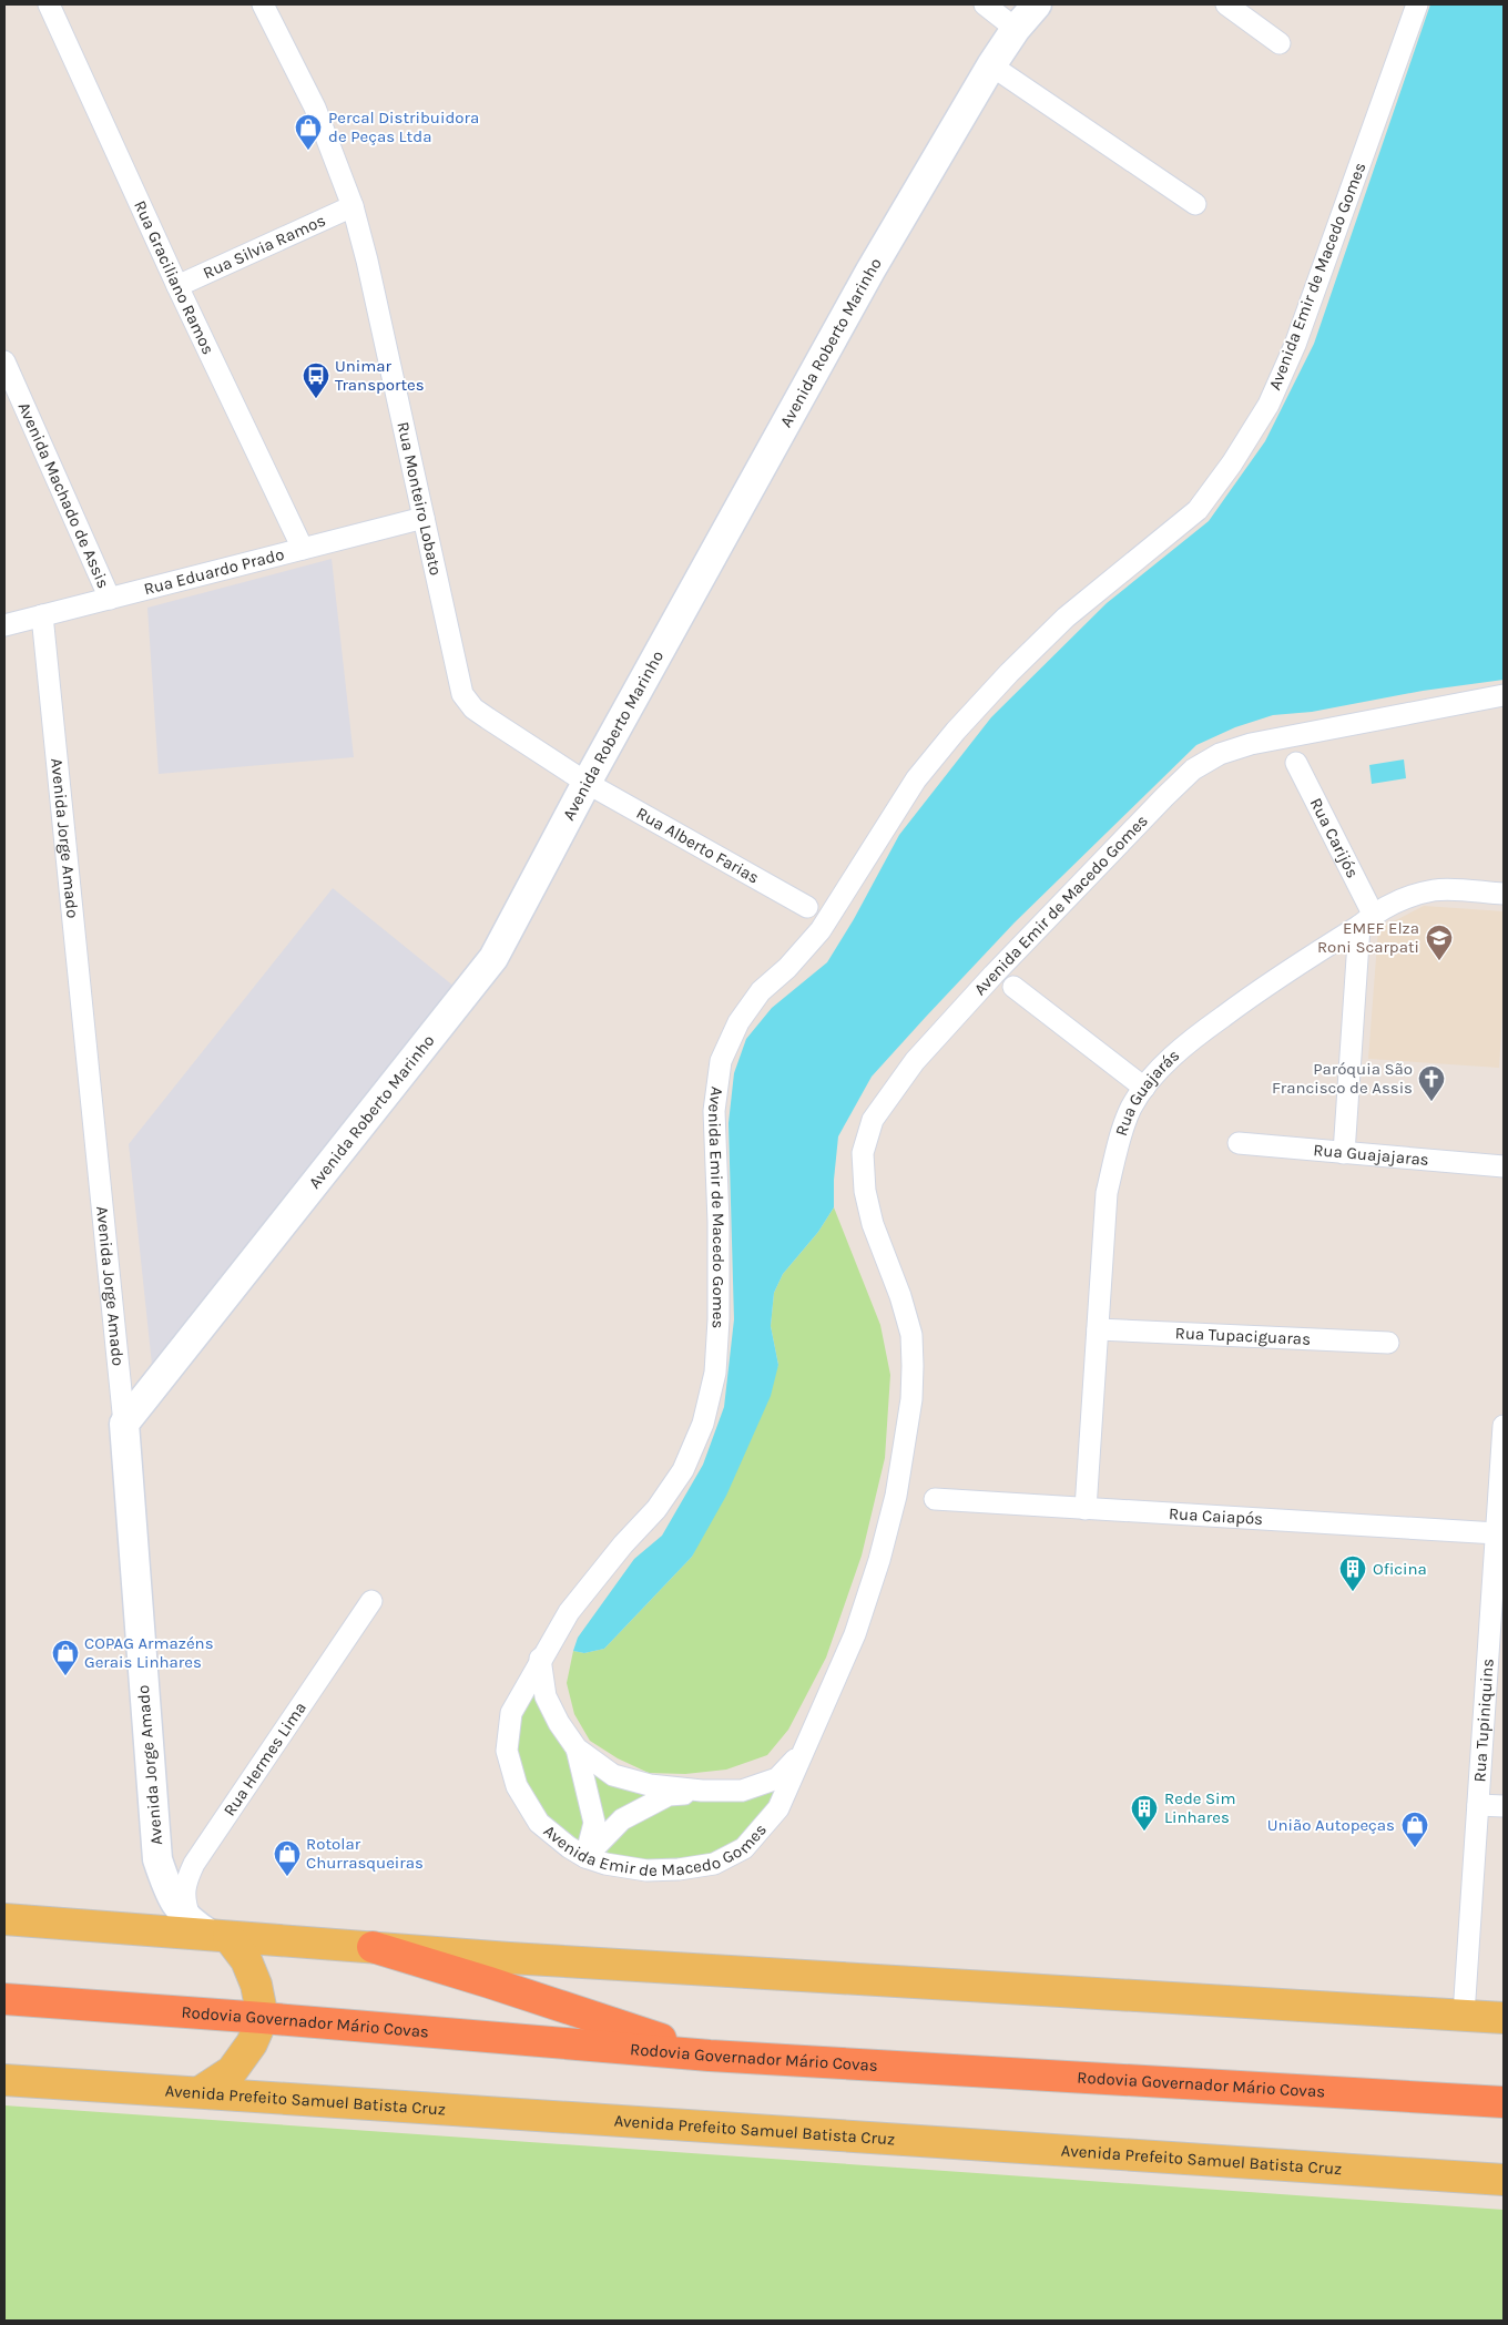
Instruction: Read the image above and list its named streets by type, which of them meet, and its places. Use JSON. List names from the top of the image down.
{
  "streets": {
    "highway": ["Rodovia Governador Mário Covas"],
    "main road": ["Avenida Roberto Marinho", "Avenida Jorge Amado", "Avenida Prefeito Samuel Batista Cruz"],
    "street": [
      "Rua Silvia Ramos",
      "Avenida Emir de Macedo Gomes",
      "Rua Graciliano Ramos",
      "Avenida Machado de Assis",
      "Rua Monteiro Lobato",
      "Rua Eduardo Prado",
      "Rua Carijós",
      "Rua Alberto Farias",
      "Rua Guajarás",
      "Rua Guajajaras",
      "Rua Tupaciguaras",
      "Rua Caiapós",
      "Rua Tupiniquins",
      "Rua Hermes Lima"
    ]
  },
  "crossings": [
    ["Rua Silvia Ramos", "Rua Graciliano Ramos"],
    ["Rua Silvia Ramos", "Rua Monteiro Lobato"],
    ["Rua Graciliano Ramos", "Rua Eduardo Prado"],
    ["Avenida Roberto Marinho", "Rua Monteiro Lobato"],
    ["Avenida Roberto Marinho", "Avenida Jorge Amado"],
    ["Avenida Roberto Marinho", "Rua Alberto Farias"],
    ["Avenida Machado de Assis", "Rua Eduardo Prado"],
    ["Rua Monteiro Lobato", "Rua Eduardo Prado"],
    ["Rua Monteiro Lobato", "Rua Alberto Farias"],
    ["Rua Eduardo Prado", "Avenida Jorge Amado"],
    ["Avenida Jorge Amado", "Rua Hermes Lima"],
    ["Rua Carijós", "Rua Guajarás"],
    ["Rua Guajarás", "Rua Tupaciguaras"],
    ["Rua Guajarás", "Rua Caiapós"],
    ["Rua Caiapós", "Rua Tupiniquins"]
  ],
  "places": {
    "shop": [
      "Percal Distribuidora de Peças Ltda",
      "COPAG Armazéns Gerais Linhares",
      "União Autopeças",
      "Rotolar Churrasqueiras"
    ],
    "bus stop": ["Unimar Transportes"],
    "school or university": ["EMEF Elza Roni Scarpati"],
    "church": ["Paróquia São Francisco de Assis"],
    "building": ["Oficina", "Rede Sim Linhares"]
  }
}
